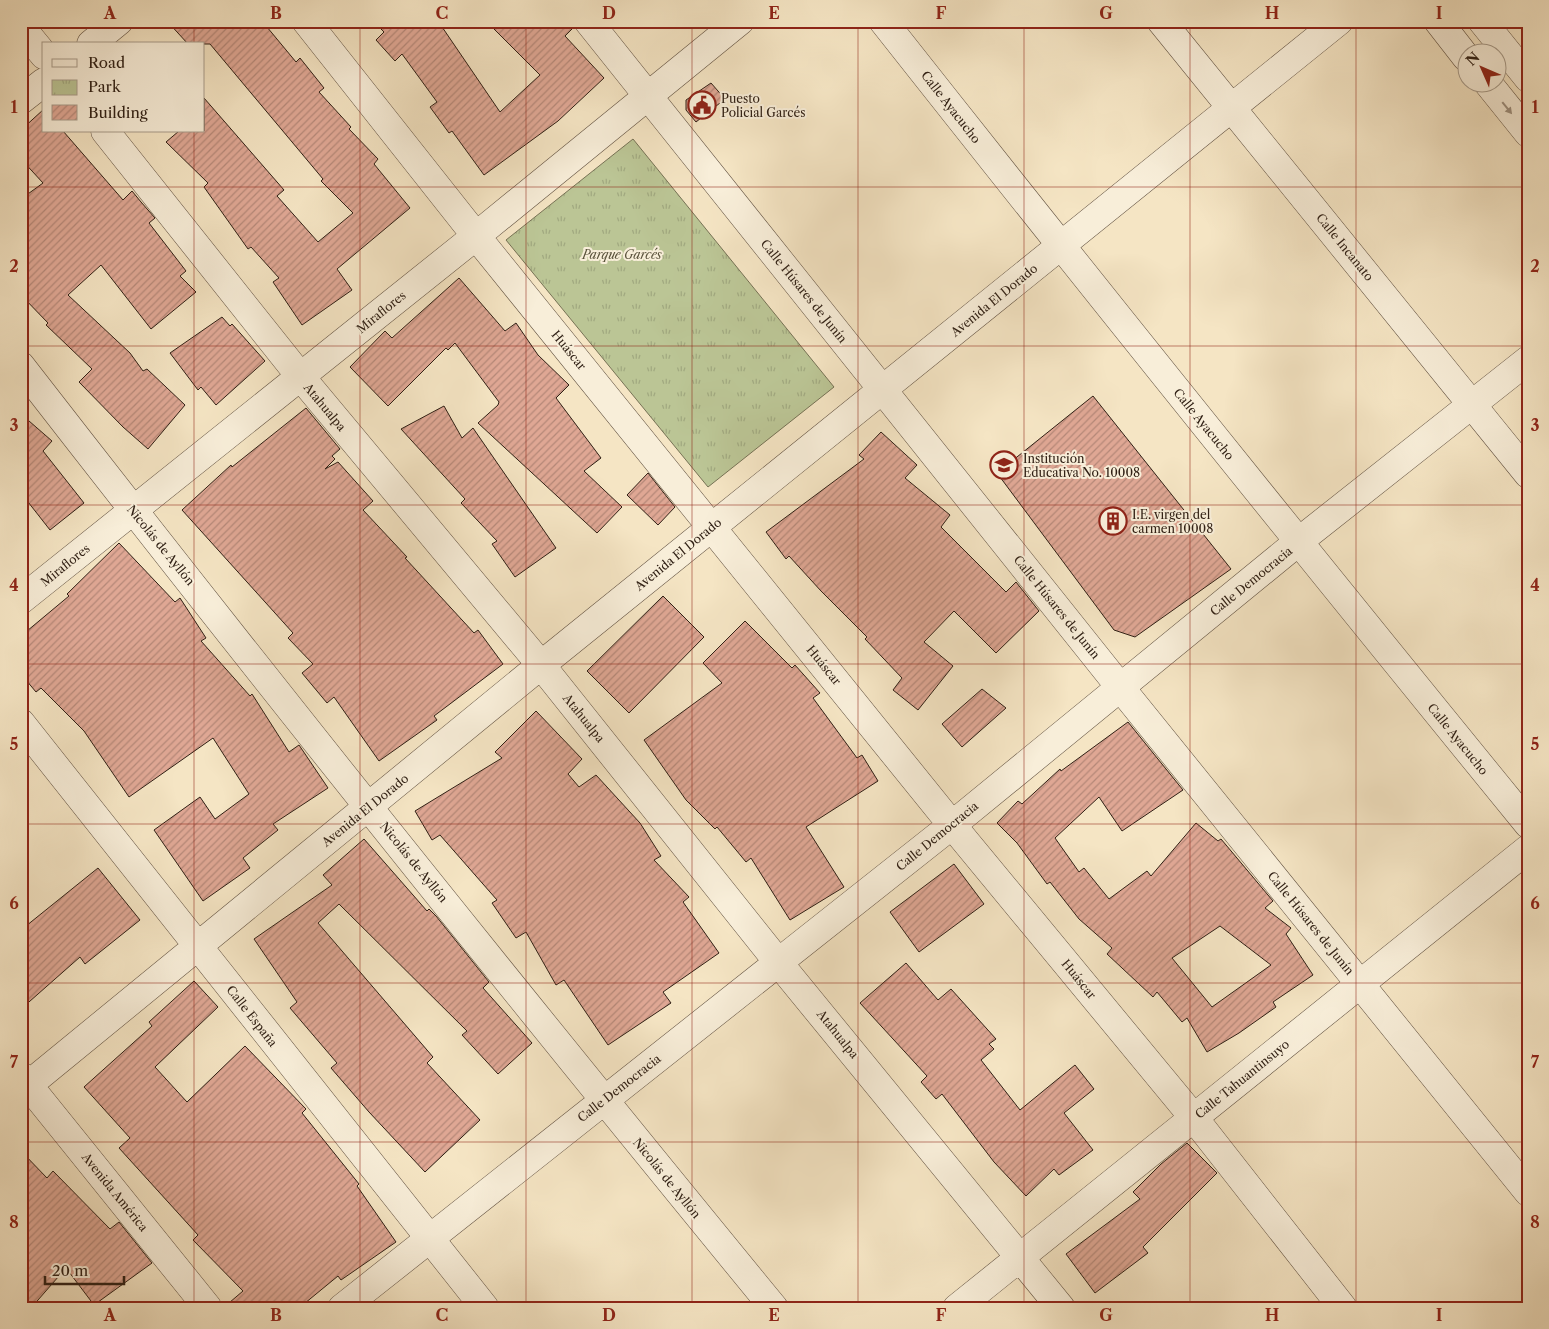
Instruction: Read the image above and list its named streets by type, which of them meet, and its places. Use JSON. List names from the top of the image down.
{
  "streets": {
    "street": [
      "Calle Ayacucho",
      "Calle Incanato",
      "Calle Húsares de Junín",
      "Avenida El Dorado",
      "Miraflores",
      "Huáscar",
      "Atahualpa",
      "Nicolás de Ayllón",
      "Calle Democracia",
      "Calle España",
      "Calle Tahuantinsuyo",
      "Avenida América"
    ]
  },
  "crossings": [
    ["Calle Ayacucho", "Avenida El Dorado"],
    ["Calle Ayacucho", "Calle Democracia"],
    ["Calle Incanato", "Avenida El Dorado"],
    ["Calle Incanato", "Calle Democracia"],
    ["Calle Húsares de Junín", "Avenida El Dorado"],
    ["Calle Húsares de Junín", "Miraflores"],
    ["Calle Húsares de Junín", "Calle Democracia"],
    ["Calle Húsares de Junín", "Calle Tahuantinsuyo"],
    ["Avenida El Dorado", "Huáscar"],
    ["Avenida El Dorado", "Atahualpa"],
    ["Avenida El Dorado", "Nicolás de Ayllón"],
    ["Avenida El Dorado", "Calle España"],
    ["Avenida El Dorado", "Avenida América"],
    ["Miraflores", "Huáscar"],
    ["Miraflores", "Atahualpa"],
    ["Miraflores", "Nicolás de Ayllón"],
    ["Huáscar", "Calle Democracia"],
    ["Huáscar", "Calle Tahuantinsuyo"],
    ["Atahualpa", "Calle Democracia"],
    ["Atahualpa", "Calle Tahuantinsuyo"],
    ["Nicolás de Ayllón", "Calle Democracia"],
    ["Calle Democracia", "Calle España"]
  ],
  "parks": ["Parque Garcés"],
  "places": {
    "public building": ["Puesto Policial Garcés"],
    "school or university": ["Institución Educativa No. 10008"],
    "building": ["I.E. virgen del carmen 10008"]
  },
  "legend": ["Road", "Park", "Building"],
  "scale_bar": "20 m",
  "north": "top left",
  "grid": {
    "columns": [
      "A",
      "B",
      "C",
      "D",
      "E",
      "F",
      "G",
      "H",
      "I"
    ],
    "rows": [
      "1",
      "2",
      "3",
      "4",
      "5",
      "6",
      "7",
      "8"
    ]
  }
}
